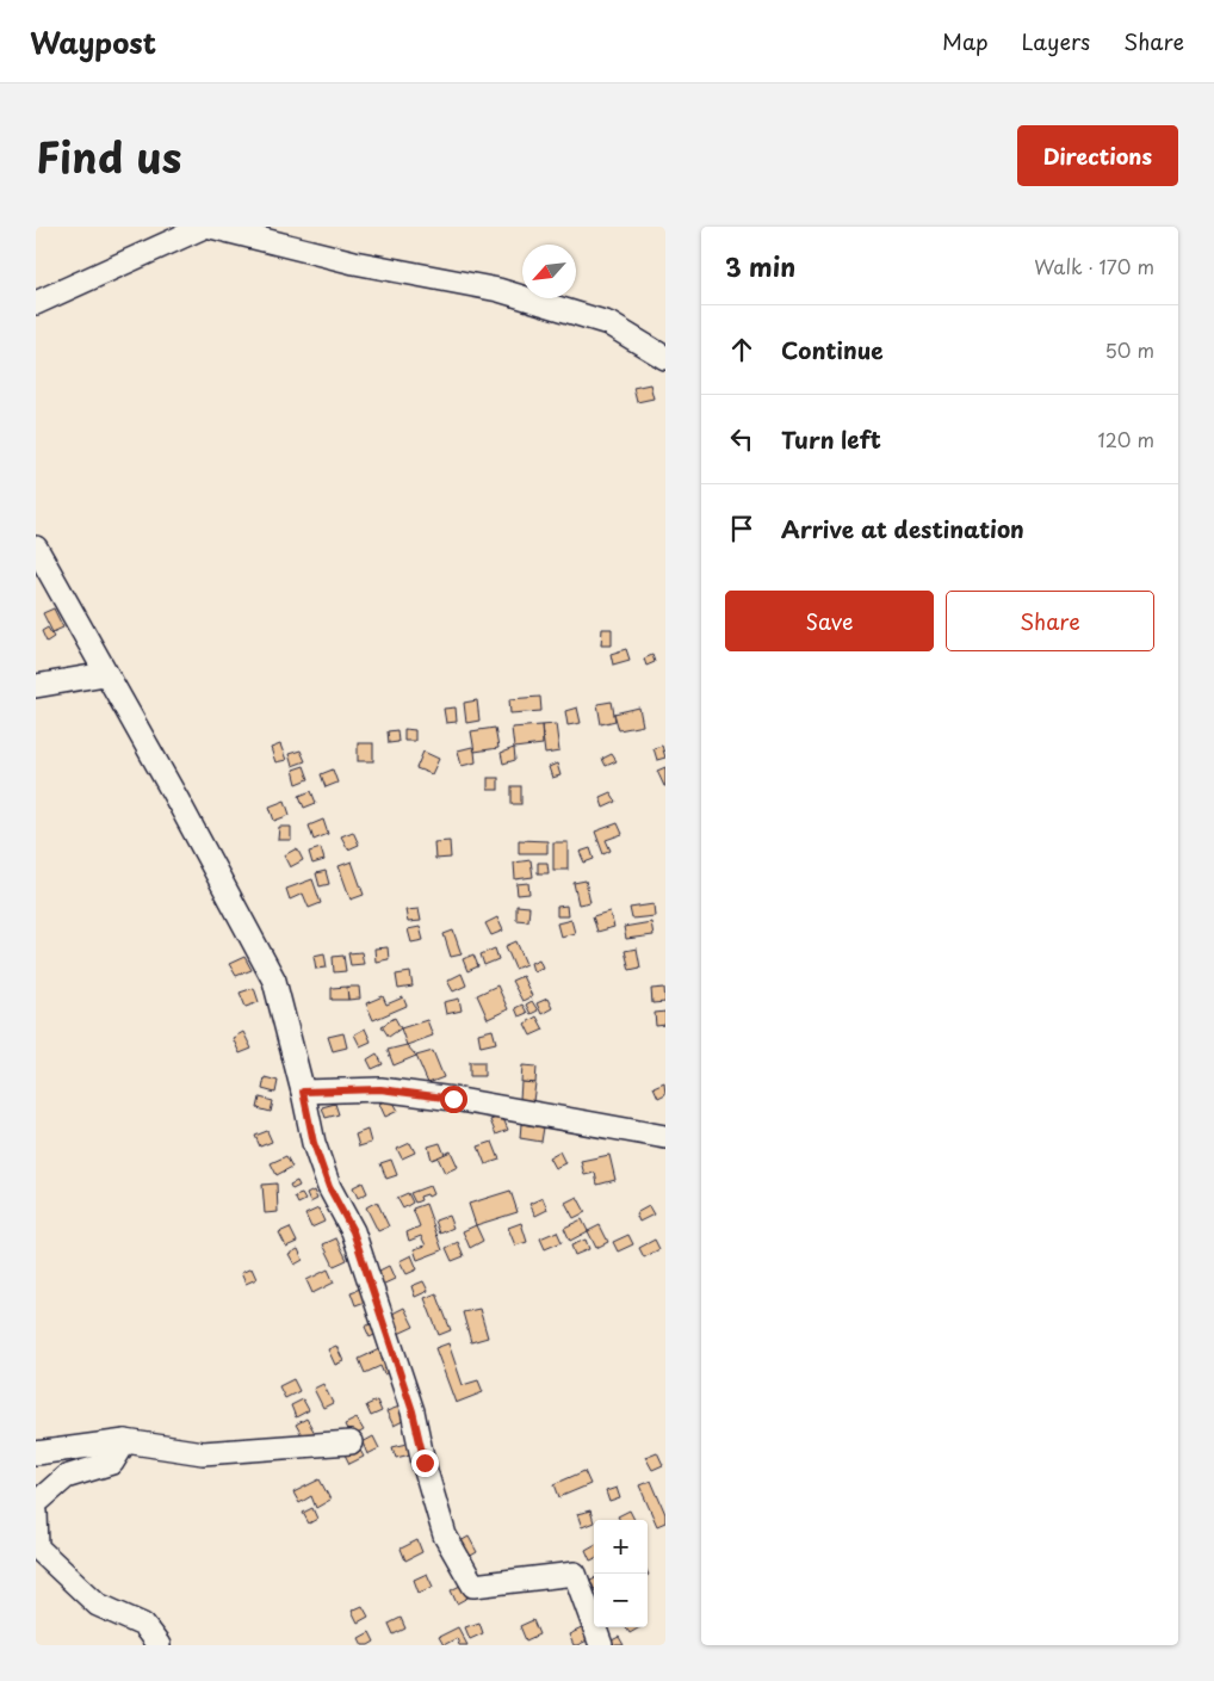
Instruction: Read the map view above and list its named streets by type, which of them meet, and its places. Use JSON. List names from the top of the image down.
{
  "north": "bottom left",
  "page": {
    "header": "Waypost",
    "nav": ["Map", "Layers", "Share"],
    "title": "Find us",
    "buttons": [
      "Directions",
      ["Save", "Share"]
    ],
    "heading": ["3 min", "Walk · 170 m"],
    "list": [
      ["Continue", "50 m"],
      ["Turn left", "120 m"],
      "Arrive at destination"
    ],
    "map_buttons": ["+", "−"]
  }
}
